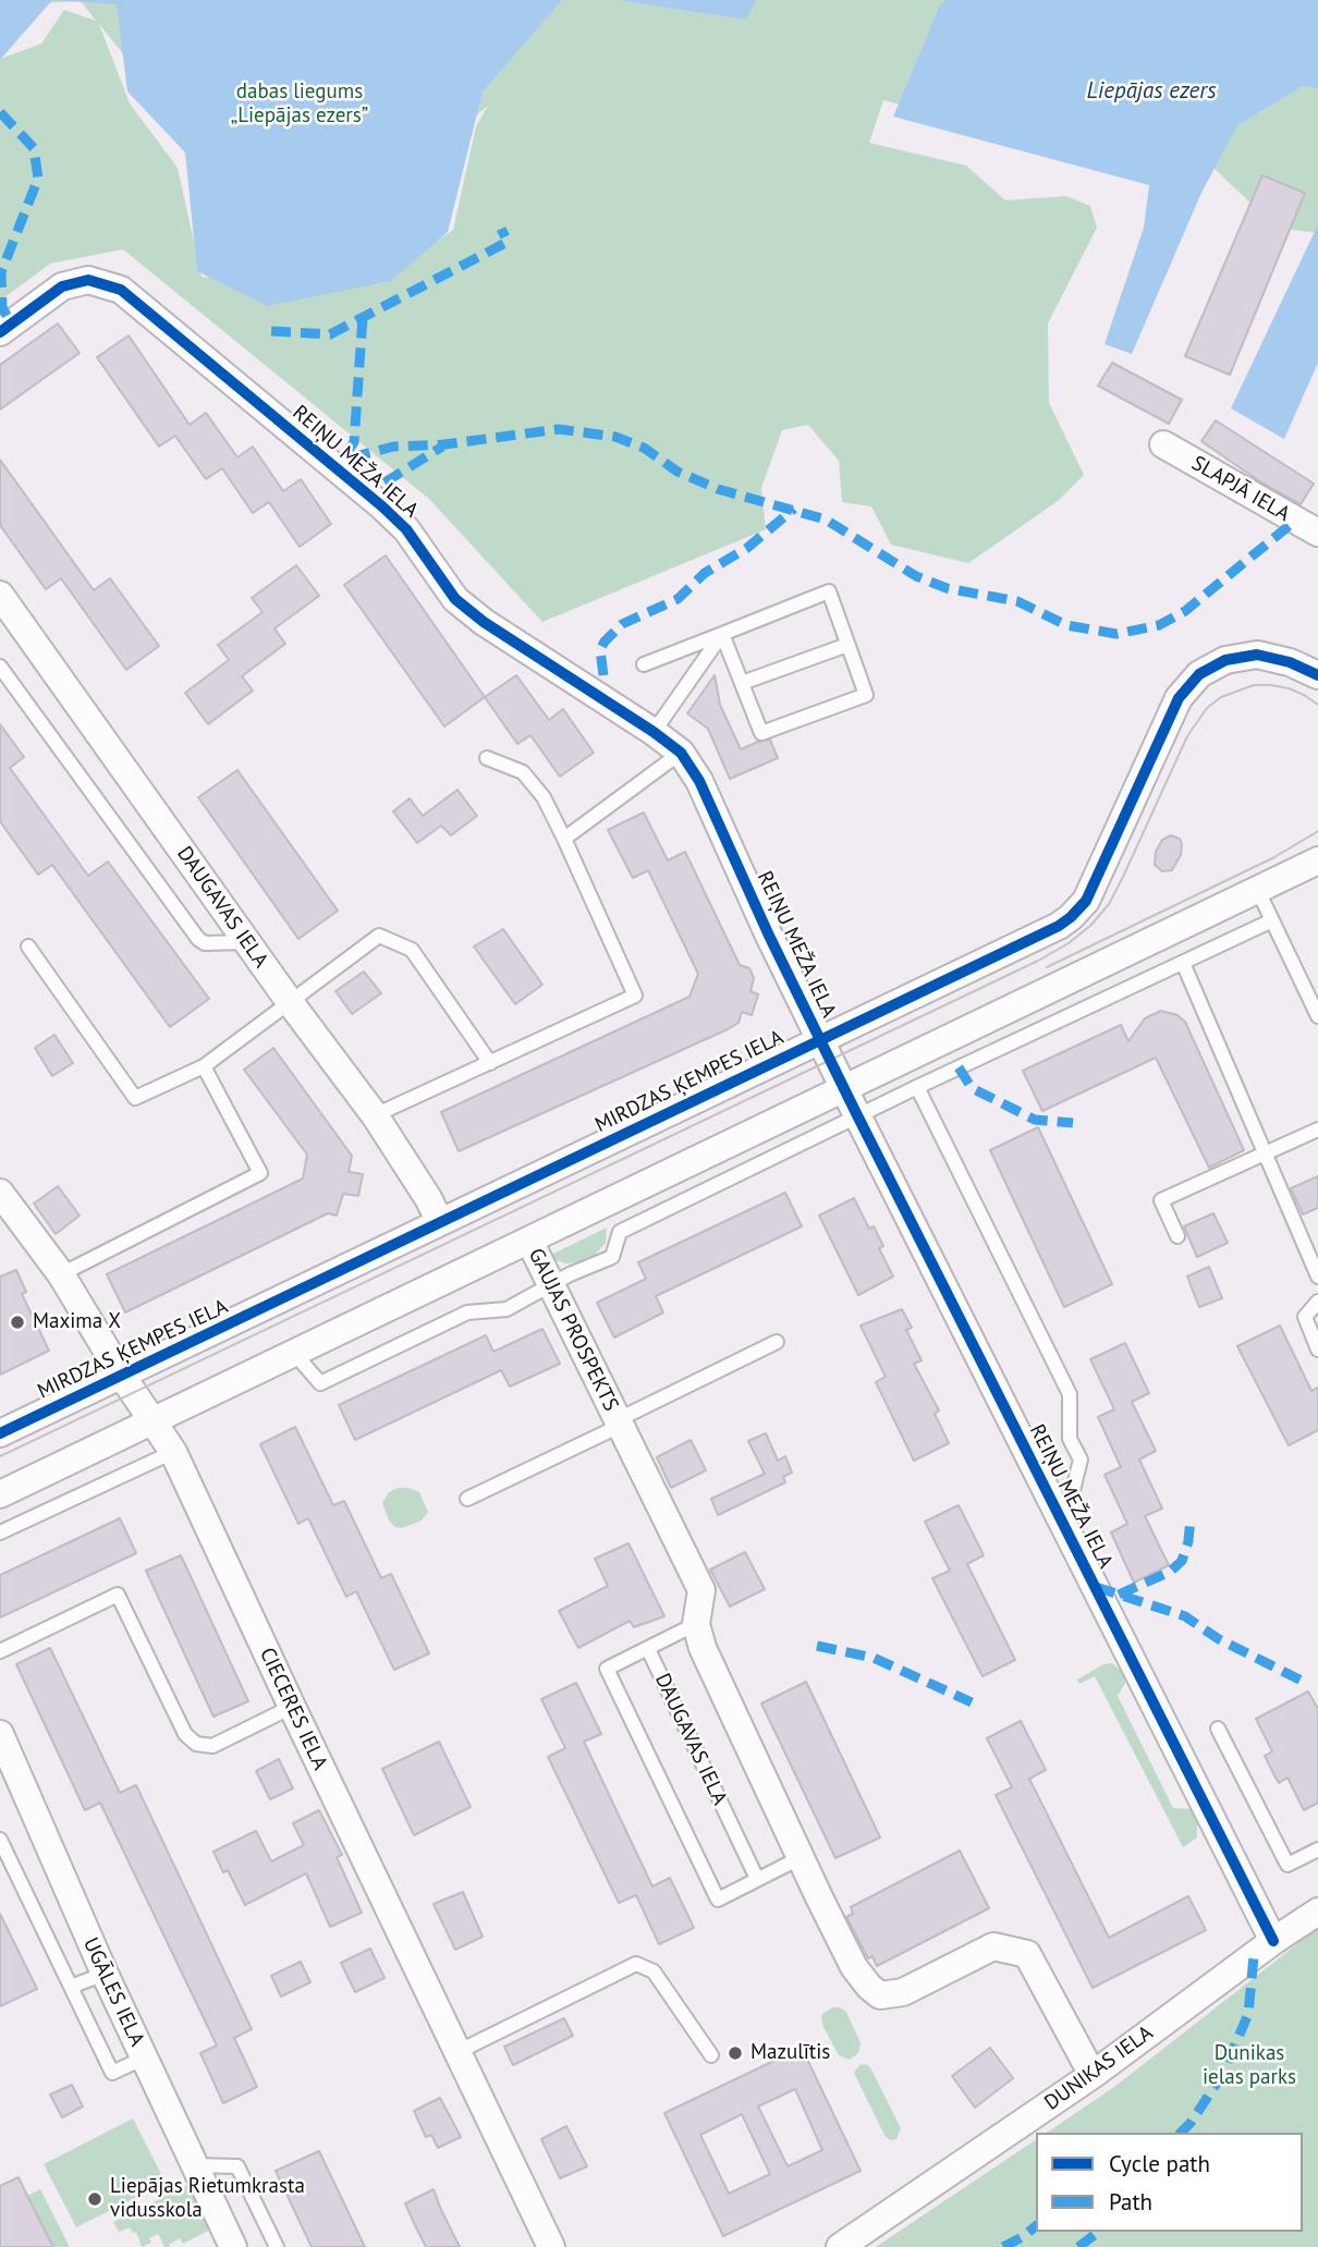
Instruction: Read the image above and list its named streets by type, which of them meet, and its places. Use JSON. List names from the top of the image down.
{
  "streets": {
    "street": [
      "REIŅU MEŽA IELA",
      "SLAPJĀ IELA",
      "DAUGAVAS IELA",
      "MIRDZAS ĶEMPES IELA",
      "GAUJAS PROSPEKTS",
      "CIECERES IELA",
      "UGĀLES IELA",
      "DUNIKAS IELA"
    ]
  },
  "crossings": [
    ["REIŅU MEŽA IELA", "MIRDZAS ĶEMPES IELA"],
    ["REIŅU MEŽA IELA", "DUNIKAS IELA"],
    ["DAUGAVAS IELA", "MIRDZAS ĶEMPES IELA"],
    ["DAUGAVAS IELA", "GAUJAS PROSPEKTS"],
    ["MIRDZAS ĶEMPES IELA", "CIECERES IELA"]
  ],
  "water": ["Liepājas ezers"],
  "parks": ["dabas liegums „Liepājas ezers”", "Dunikas ielas parks"],
  "places": ["Maxima X", "Mazulītis", "Liepājas Rietumkrasta vidusskola"],
  "legend": ["Cycle path", "Path"]
}
